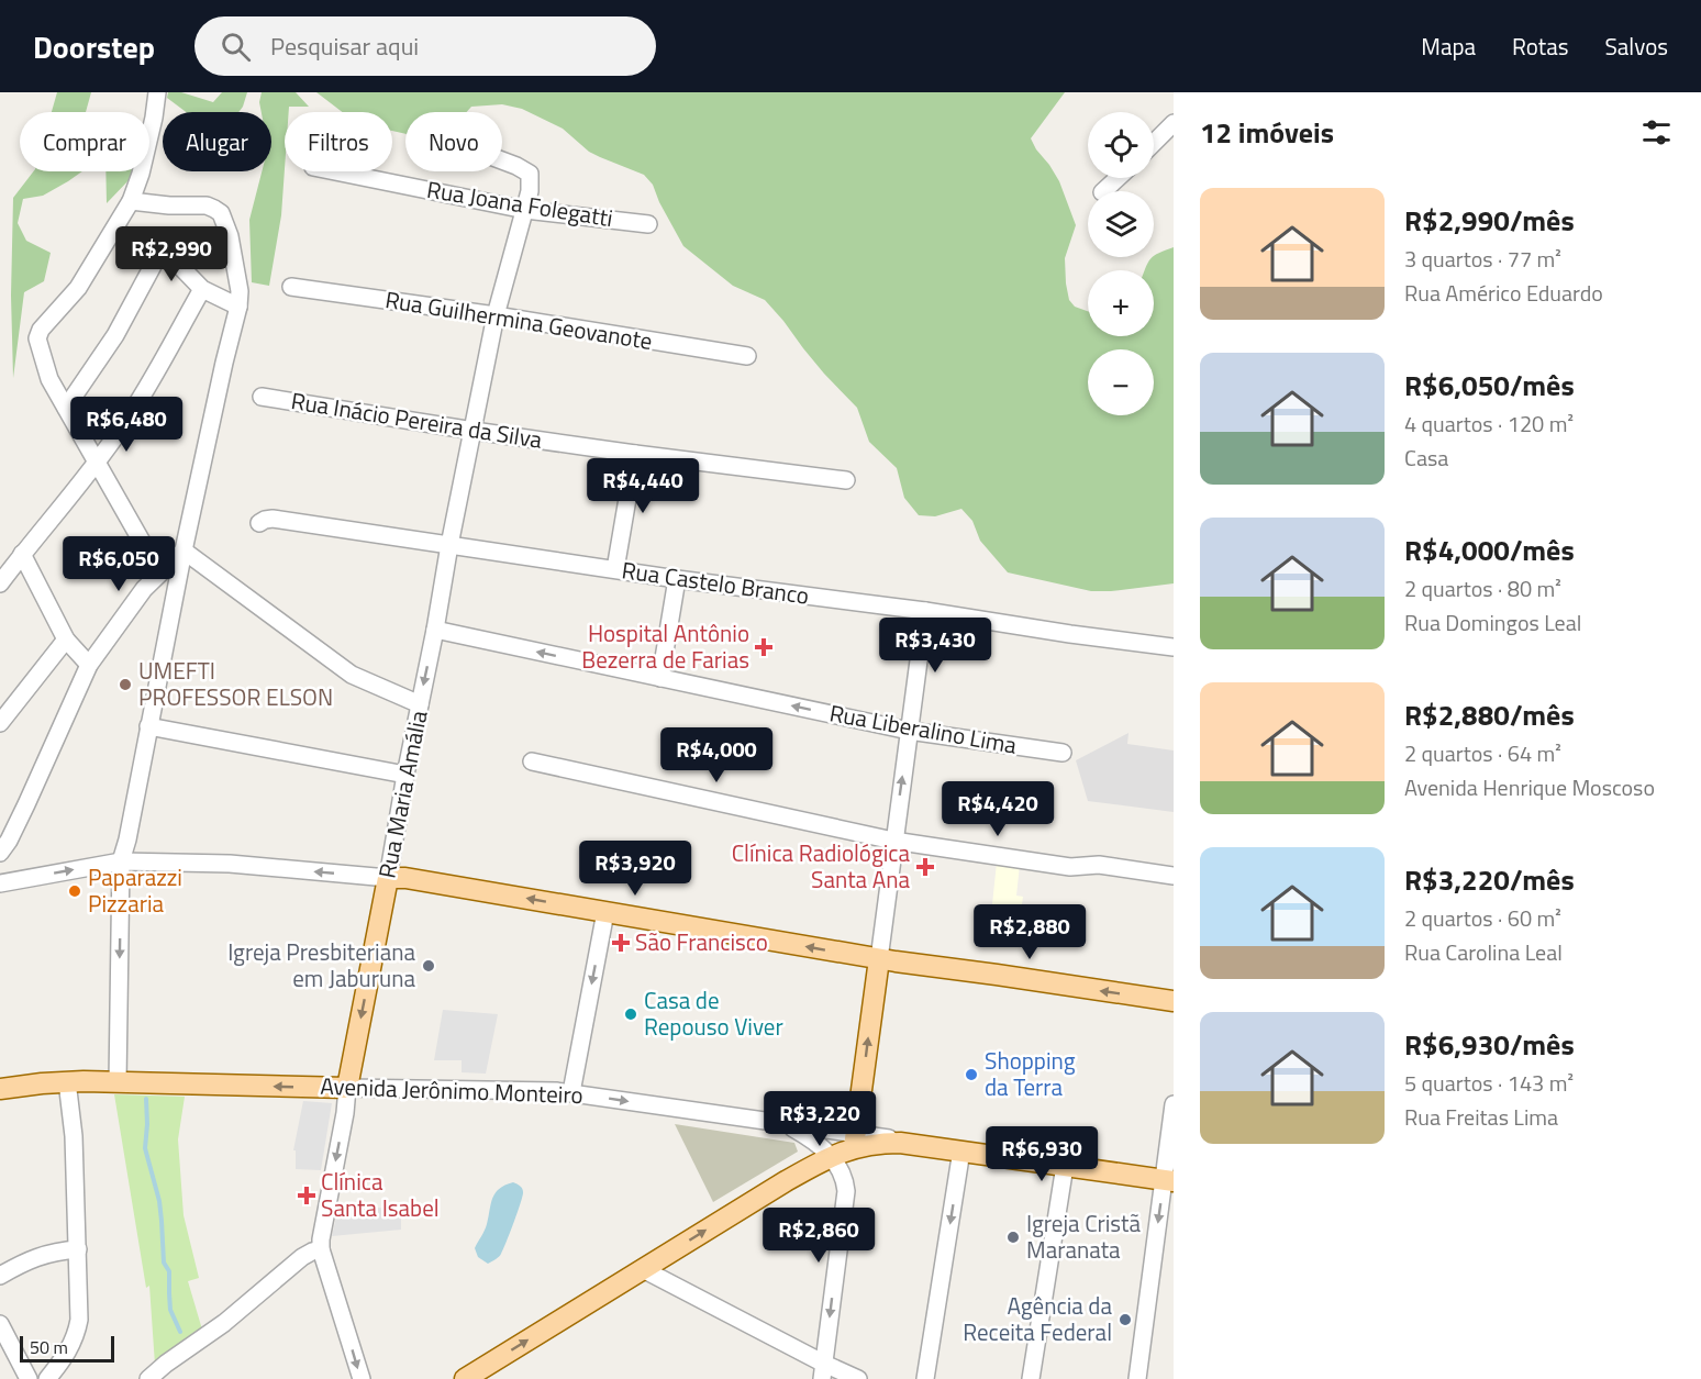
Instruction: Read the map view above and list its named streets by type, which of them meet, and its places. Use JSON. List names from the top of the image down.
{
  "streets": {
    "main road": ["Rua Maria Amália", "Avenida Jerônimo Monteiro"],
    "street": [
      "Rua Joana Folegatti",
      "Rua Guilhermina Geovanote",
      "Rua Inácio Pereira da Silva",
      "Rua Castelo Branco",
      "Rua Liberalino Lima"
    ]
  },
  "crossings": [
    ["Rua Joana Folegatti", "Rua Maria Amália"],
    ["Rua Guilhermina Geovanote", "Rua Maria Amália"],
    ["Rua Inácio Pereira da Silva", "Rua Maria Amália"],
    ["Rua Castelo Branco", "Rua Maria Amália"],
    ["Rua Liberalino Lima", "Rua Maria Amália"],
    ["Rua Maria Amália", "Avenida Jerônimo Monteiro"]
  ],
  "one_way": ["Rua Maria Amália"],
  "places": {
    "health": [
      "Hospital Antônio Bezerra de Farias",
      "Clínica Radiológica Santa Ana",
      "São Francisco",
      "Clínica Santa Isabel"
    ],
    "other": [
      "UMEFTI PROFESSOR ELSON",
      "Paparazzi Pizzaria",
      "Igreja Presbiteriana em Jaburuna",
      "Casa de Repouso Viver",
      "Shopping da Terra",
      "Igreja Cristã Maranata",
      "Agência da Receita Federal"
    ]
  },
  "scale_bar": "50 m",
  "page": {
    "header": "Doorstep",
    "search": "Pesquisar aqui",
    "nav": ["Mapa", "Rotas", "Salvos"],
    "heading": "12 imóveis",
    "map_buttons": ["+", "−"],
    "chip": [
      "Comprar",
      "Alugar",
      "Filtros",
      "Novo"
    ],
    "list": [
      {
        "name": "R$2,990/mês",
        "note": "3 quartos · 77 m² · Rua Américo Eduardo"
      },
      {
        "name": "R$6,050/mês",
        "note": "4 quartos · 120 m² · Casa"
      },
      {
        "name": "R$4,000/mês",
        "note": "2 quartos · 80 m² · Rua Domingos Leal"
      },
      {
        "name": "R$2,880/mês",
        "note": "2 quartos · 64 m² · Avenida Henrique Moscoso"
      },
      {
        "name": "R$3,220/mês",
        "note": "2 quartos · 60 m² · Rua Carolina Leal"
      },
      {
        "name": "R$6,930/mês",
        "note": "5 quartos · 143 m² · Rua Freitas Lima"
      }
    ],
    "price": [
      "R$2,990",
      "R$6,480",
      "R$4,440",
      "R$6,050",
      "R$3,430",
      "R$4,000",
      "R$4,420",
      "R$3,920",
      "R$2,880",
      "R$3,220",
      "R$6,930",
      "R$2,860"
    ],
    "scale": "50 m"
  }
}
